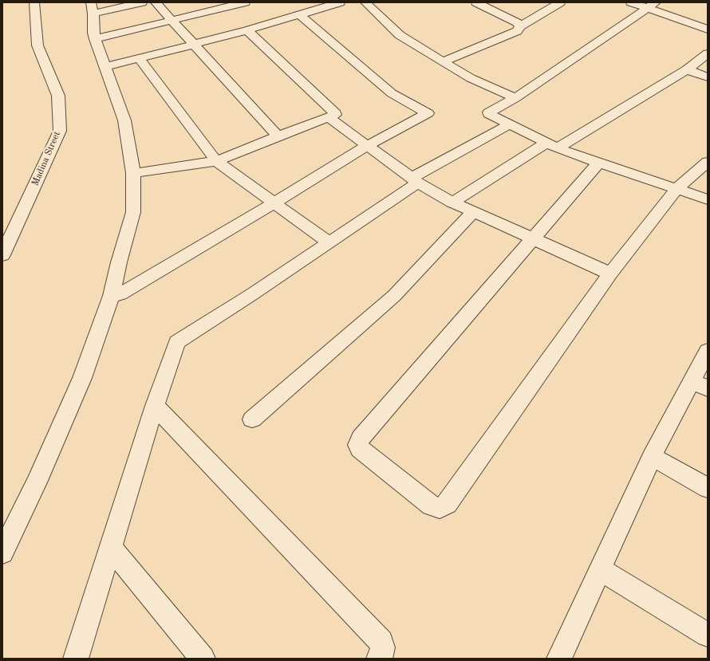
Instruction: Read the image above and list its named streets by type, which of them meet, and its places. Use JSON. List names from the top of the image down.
{
  "streets": {
    "street": ["Madina Street"]
  }
}
